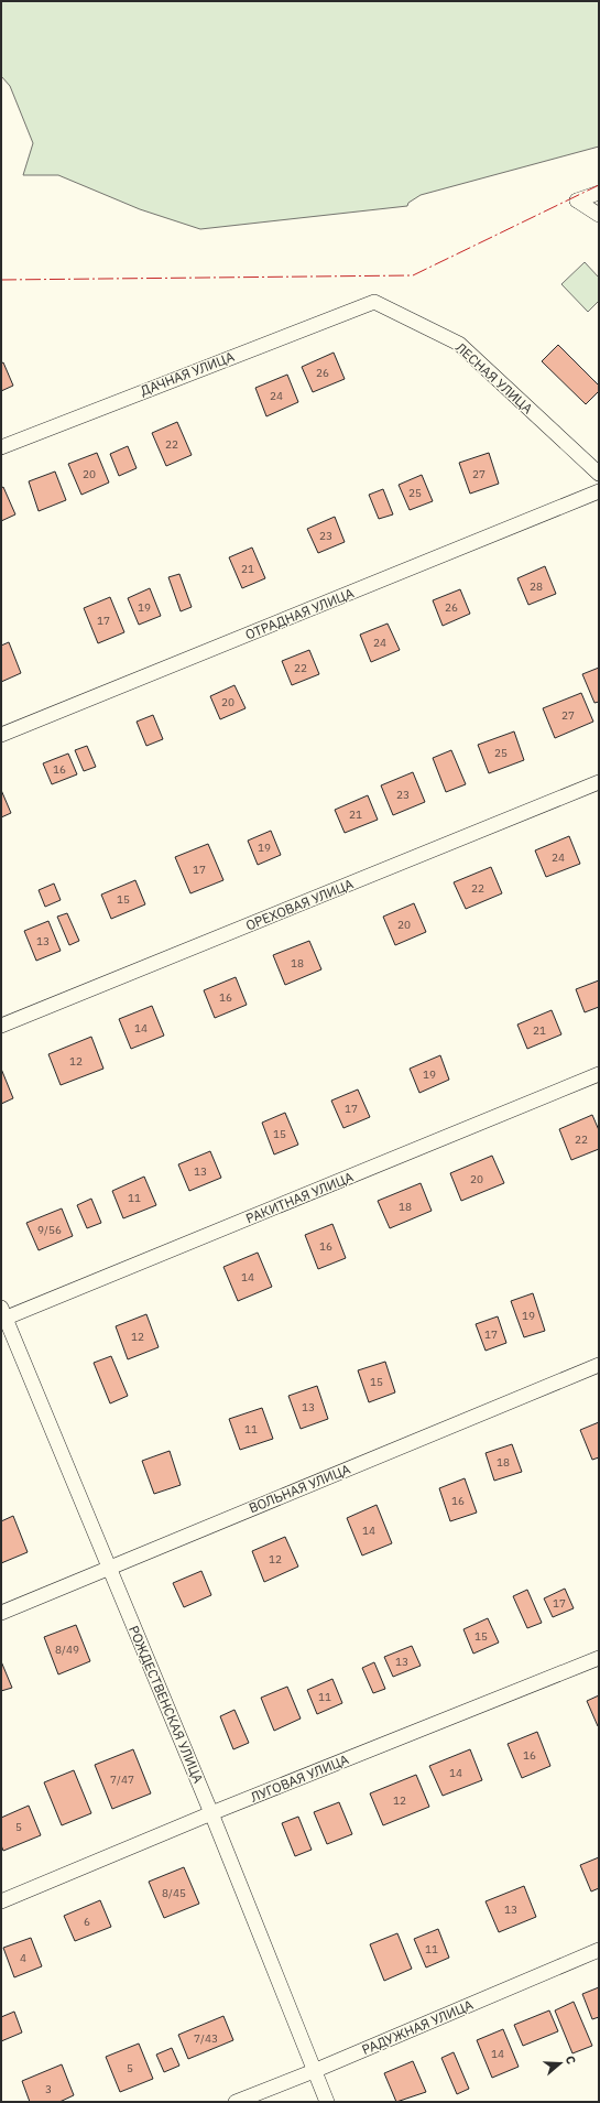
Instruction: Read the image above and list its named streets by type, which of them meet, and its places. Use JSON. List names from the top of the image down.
{
  "streets": {
    "street": [
      "ДАЧНАЯ УЛИЦА",
      "ЛЕСНАЯ УЛИЦА",
      "ОТРАДНАЯ УЛИЦА",
      "ОРЕХОВАЯ УЛИЦА",
      "РАКИТНАЯ УЛИЦА",
      "ВОЛЬНАЯ УЛИЦА",
      "РОЖДЕСТВЕНСКАЯ УЛИЦА",
      "ЛУГОВАЯ УЛИЦА",
      "РАДУЖНАЯ УЛИЦА"
    ]
  },
  "crossings": [
    ["ДАЧНАЯ УЛИЦА", "ЛЕСНАЯ УЛИЦА"],
    ["РАКИТНАЯ УЛИЦА", "РОЖДЕСТВЕНСКАЯ УЛИЦА"],
    ["ВОЛЬНАЯ УЛИЦА", "РОЖДЕСТВЕНСКАЯ УЛИЦА"],
    ["РОЖДЕСТВЕНСКАЯ УЛИЦА", "ЛУГОВАЯ УЛИЦА"],
    ["РОЖДЕСТВЕНСКАЯ УЛИЦА", "РАДУЖНАЯ УЛИЦА"]
  ],
  "house_numbers": [
    "26",
    "24",
    "22",
    "20",
    "27",
    "25",
    "23",
    "21",
    "28",
    "19",
    "26",
    "17",
    "24",
    "22",
    "20",
    "27",
    "25",
    "16",
    "23",
    "21",
    "19",
    "24",
    "17",
    "22",
    "15",
    "20",
    "13",
    "18",
    "16",
    "14",
    "21",
    "12",
    "19",
    "17",
    "15",
    "22",
    "13",
    "20",
    "11",
    "18",
    "9/56",
    "16",
    "14",
    "19",
    "17",
    "12",
    "15",
    "13",
    "11",
    "18",
    "16",
    "14",
    "12",
    "17",
    "15",
    "8/49",
    "13",
    "11",
    "16",
    "14",
    "7/47",
    "12",
    "5",
    "8/45",
    "13",
    "6",
    "11",
    "4",
    "7/43",
    "14",
    "5",
    "3"
  ],
  "north": "right"
}
